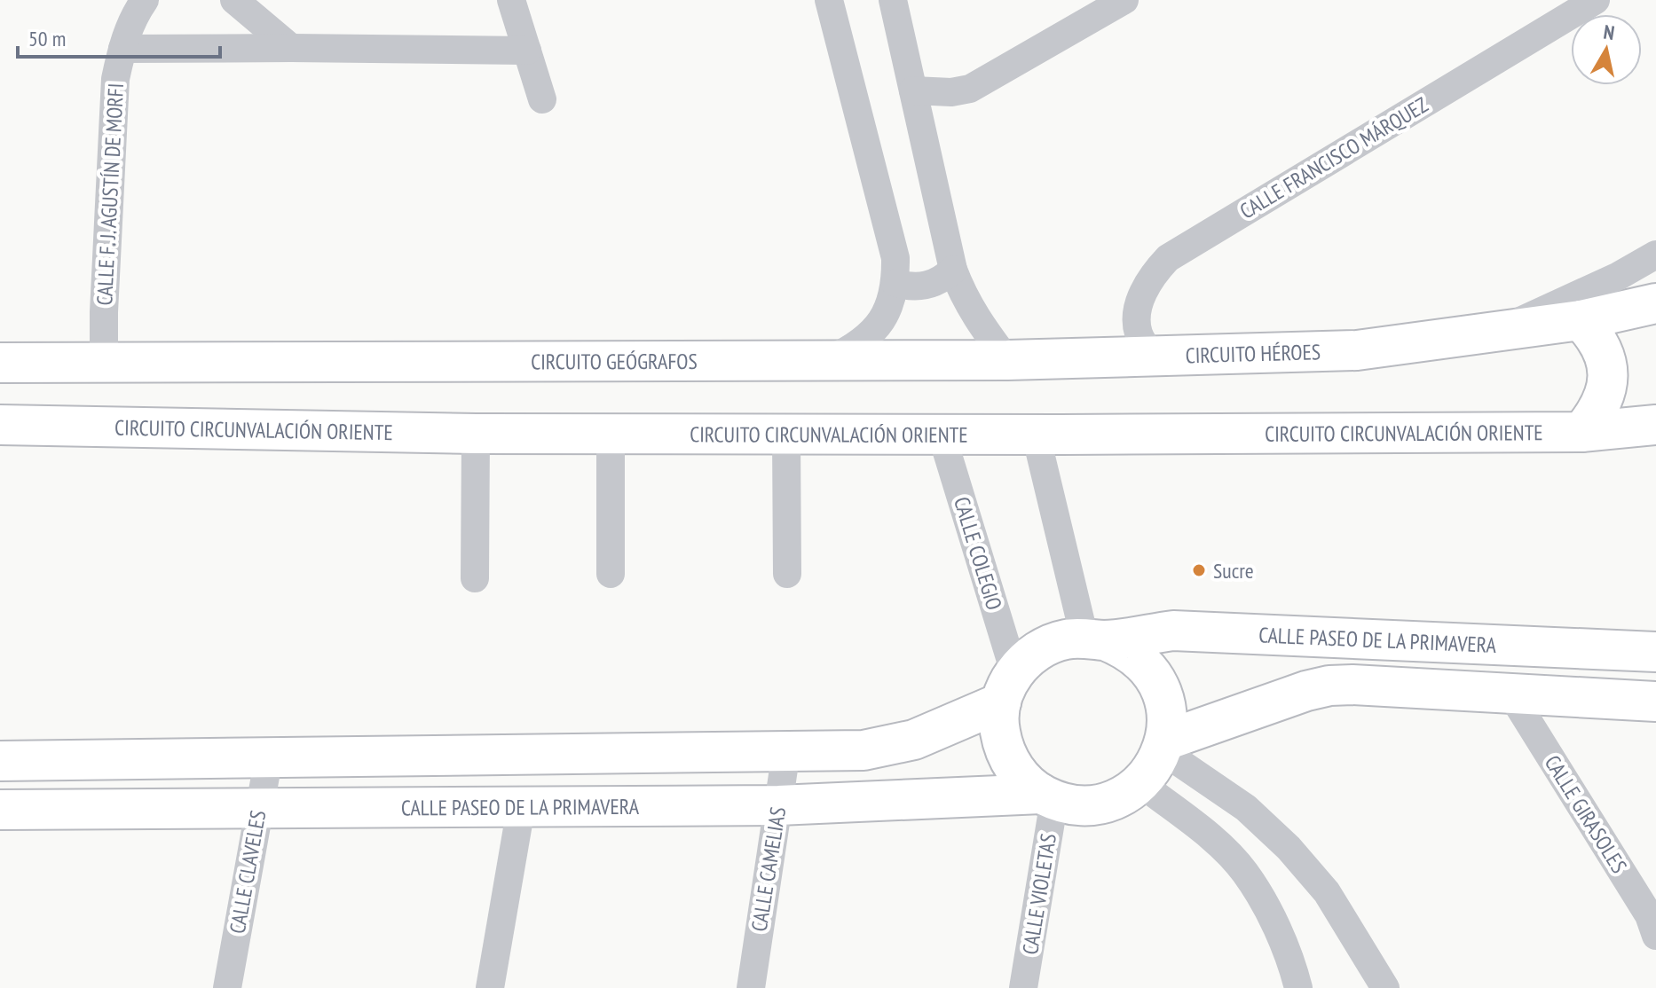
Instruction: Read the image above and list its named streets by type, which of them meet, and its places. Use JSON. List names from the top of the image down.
{
  "streets": {
    "street": [
      "CALLE FRANCISCO MÁRQUEZ",
      "CALLE F. J. AGUSTÍN DE MORFI",
      "CIRCUITO HÉROES",
      "CIRCUITO GEÓGRAFOS",
      "CIRCUITO CIRCUNVALACIÓN ORIENTE",
      "CALLE COLEGIO",
      "CALLE PASEO DE LA PRIMAVERA",
      "CALLE GIRASOLES",
      "CALLE CAMELIAS",
      "CALLE CLAVELES",
      "CALLE VIOLETAS"
    ]
  },
  "crossings": [
    ["CALLE FRANCISCO MÁRQUEZ", "CIRCUITO HÉROES"],
    ["CALLE F. J. AGUSTÍN DE MORFI", "CIRCUITO GEÓGRAFOS"],
    ["CIRCUITO HÉROES", "CIRCUITO GEÓGRAFOS"],
    ["CIRCUITO CIRCUNVALACIÓN ORIENTE", "CALLE COLEGIO"],
    ["CALLE COLEGIO", "CALLE PASEO DE LA PRIMAVERA"],
    ["CALLE COLEGIO", "CALLE VIOLETAS"],
    ["CALLE PASEO DE LA PRIMAVERA", "CALLE CAMELIAS"],
    ["CALLE PASEO DE LA PRIMAVERA", "CALLE CLAVELES"],
    ["CALLE PASEO DE LA PRIMAVERA", "CALLE VIOLETAS"]
  ],
  "places": ["Sucre"],
  "scale_bar": "50 m",
  "north": "top"
}
